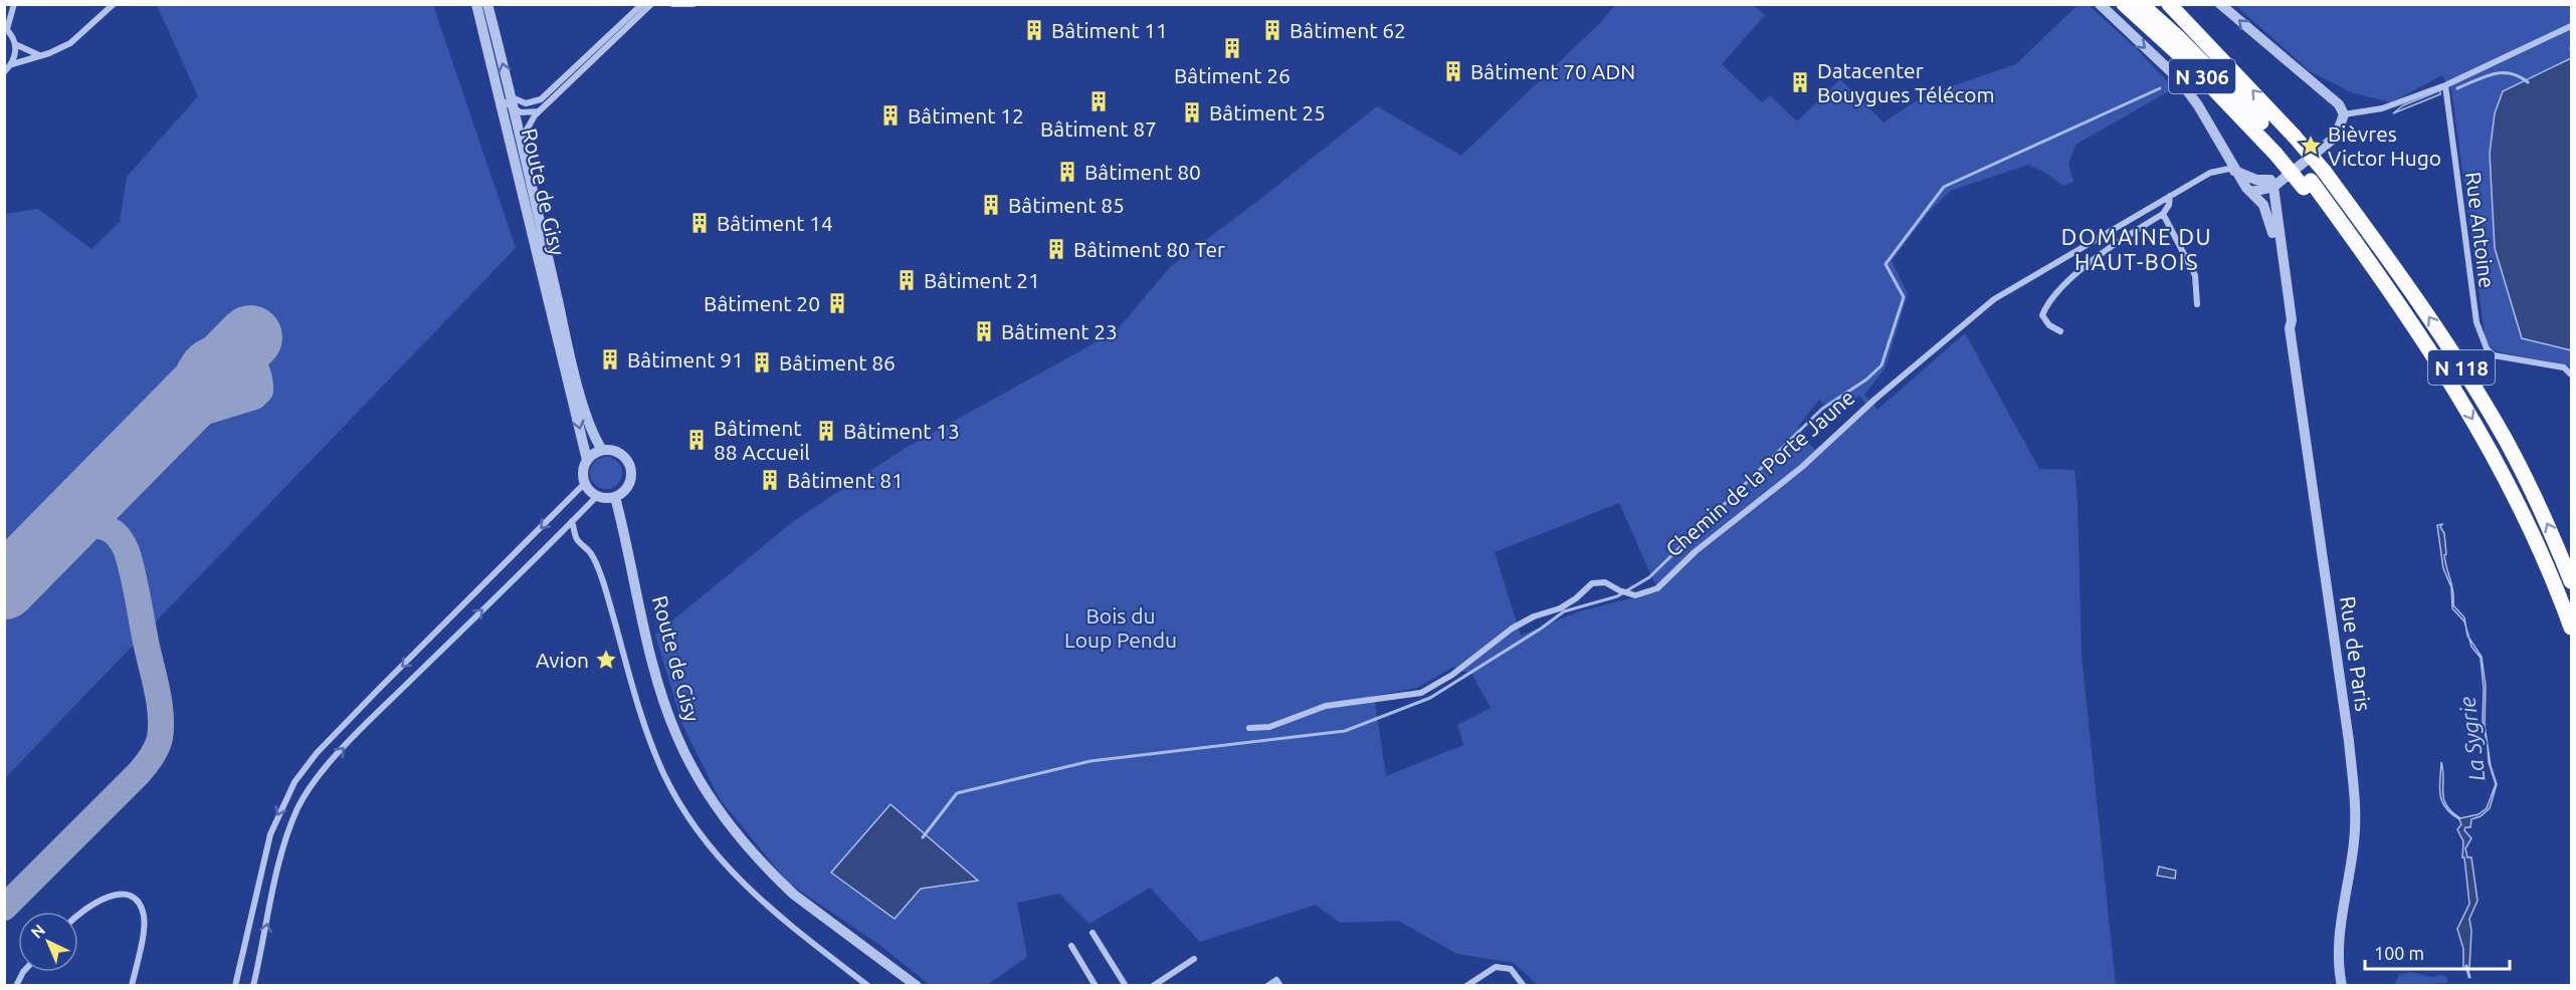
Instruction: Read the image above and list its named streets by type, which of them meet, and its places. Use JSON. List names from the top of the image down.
{
  "streets": {
    "highway": ["N 306", "N 118"],
    "street": [
      "Route de Gisy",
      "Rue Antoine",
      "Chemin de la Porte Jaune",
      "Rue de Paris"
    ]
  },
  "crossings": [
    ["N 306", "N 118"],
    ["Chemin de la Porte Jaune", "Rue de Paris"]
  ],
  "districts": ["DOMAINE DU HAUT-BOIS"],
  "water": ["La Sygrie"],
  "parks": ["Bois du Loup Pendu"],
  "places": {
    "building": [
      "Bâtiment 11",
      "Bâtiment 62",
      "Bâtiment 26",
      "Bâtiment 70 ADN",
      "Datacenter Bouygues Télécom",
      "Bâtiment 87",
      "Bâtiment 25",
      "Bâtiment 12",
      "Bâtiment 80",
      "Bâtiment 85",
      "Bâtiment 14",
      "Bâtiment 80 Ter",
      "Bâtiment 21",
      "Bâtiment 20",
      "Bâtiment 23",
      "Bâtiment 91",
      "Bâtiment 86",
      "Bâtiment 13",
      "Bâtiment 88 Accueil",
      "Bâtiment 81"
    ],
    "place": ["Bièvres Victor Hugo", "Avion"]
  },
  "scale_bar": "100 m",
  "north": "top left"
}
